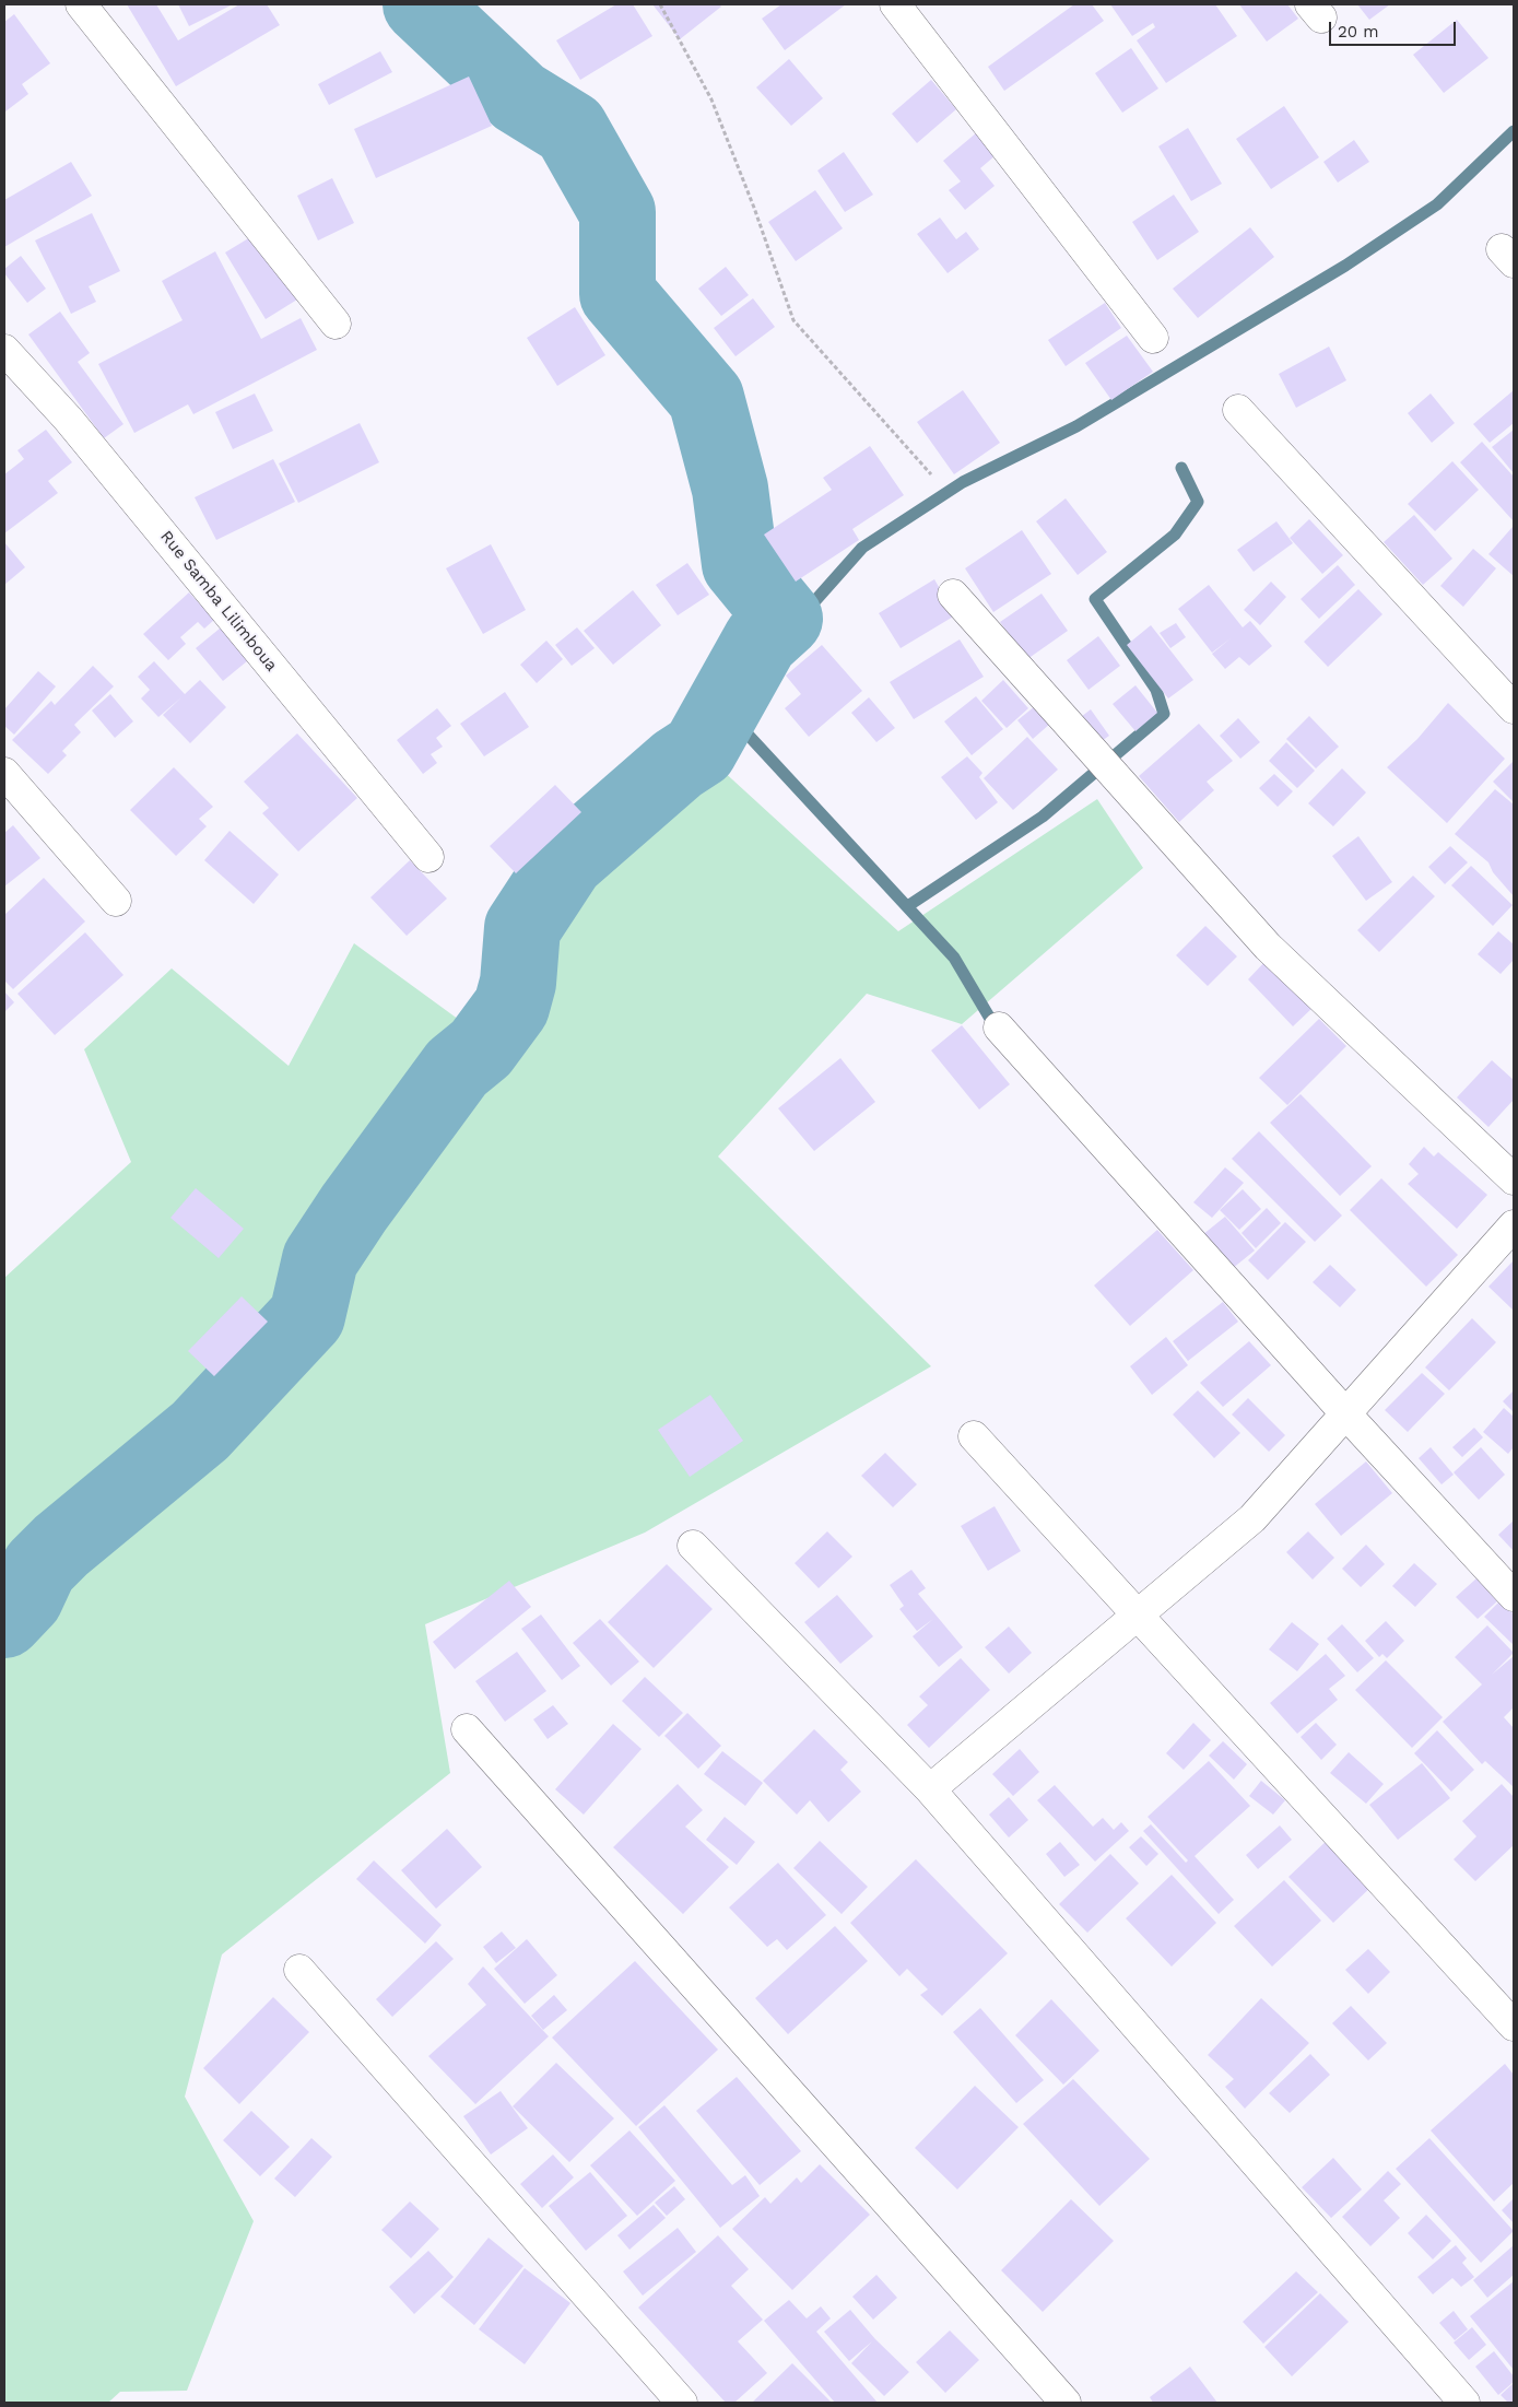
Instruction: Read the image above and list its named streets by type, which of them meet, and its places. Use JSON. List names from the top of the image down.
{
  "streets": {
    "street": ["Rue Samba Lilimboua"]
  },
  "scale_bar": "20 m"
}
